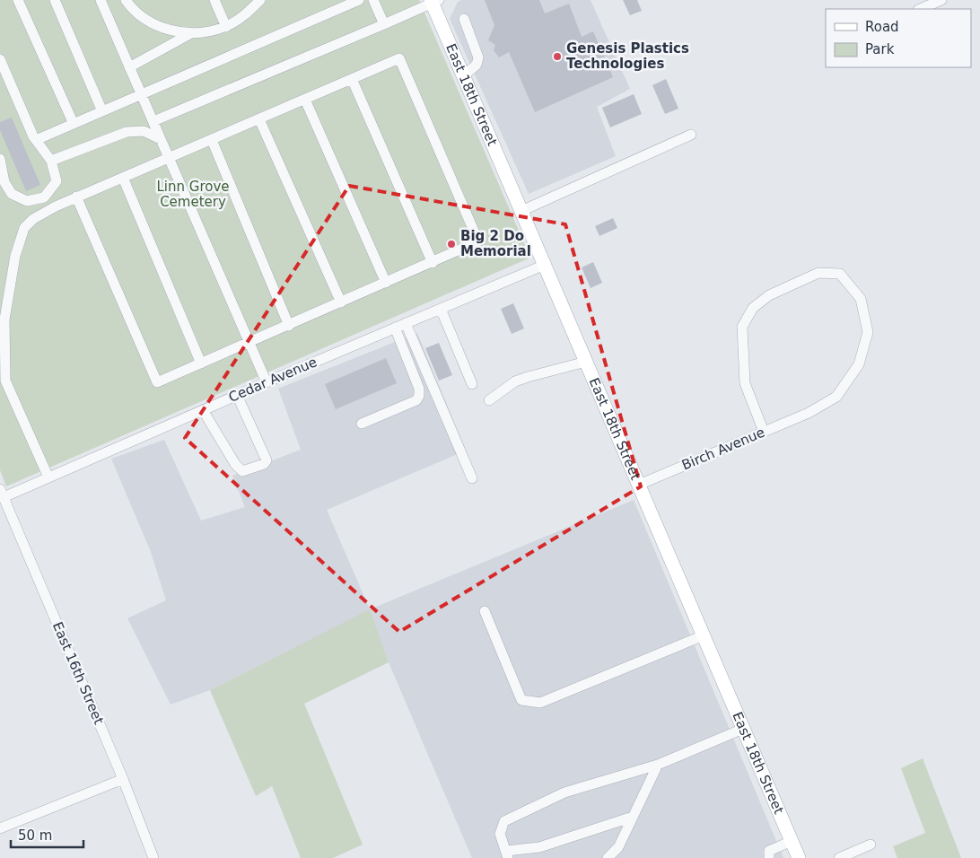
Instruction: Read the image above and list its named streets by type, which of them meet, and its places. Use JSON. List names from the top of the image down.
{
  "streets": {
    "main road": ["East 18th Street"],
    "street": ["Cedar Avenue", "Birch Avenue", "East 16th Street"]
  },
  "crossings": [
    ["East 18th Street", "Cedar Avenue"],
    ["East 18th Street", "Birch Avenue"],
    ["Cedar Avenue", "East 16th Street"]
  ],
  "parks": ["Linn Grove Cemetery"],
  "places": ["Genesis Plastics Technologies", "Big 2 Do Memorial"],
  "legend": ["Road", "Park"],
  "scale_bar": "50 m"
}
